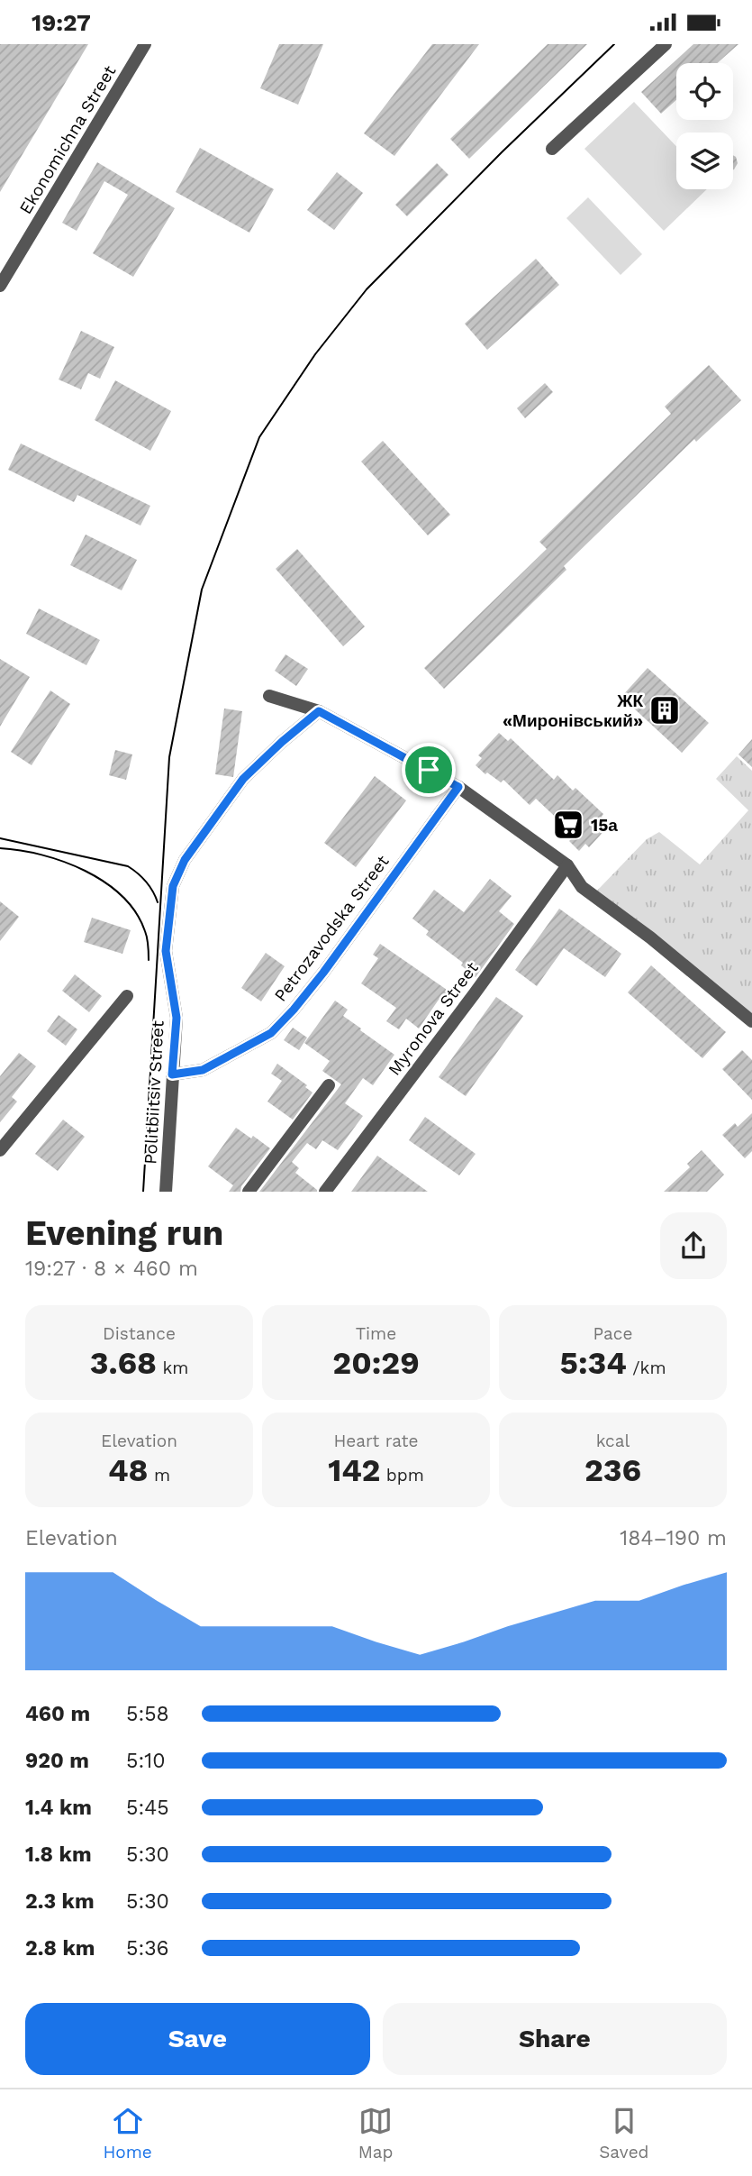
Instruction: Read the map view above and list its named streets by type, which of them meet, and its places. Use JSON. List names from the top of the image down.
{
  "streets": {
    "street": [
      "Ekonomichna Street",
      "Petrozavodska Street",
      "Myronova Street",
      "Politbiitsiv Street"
    ]
  },
  "crossings": [
    ["Petrozavodska Street", "Politbiitsiv Street"]
  ],
  "places": {
    "building": ["ЖК «Миронівський»"],
    "supermarket": ["15а"]
  },
  "page": {
    "status": "19:27",
    "heading": ["Evening run", "19:27 · 8 × 460 m"],
    "stats": [
      ["Distance", "3.68 km"],
      ["Time", "20:29"],
      ["Pace", "5:34 /km"],
      ["Elevation", "48 m"],
      ["Heart rate", "142 bpm"],
      ["kcal", "236"]
    ],
    "chart": ["Elevation", "184–190 m"],
    "list": [
      {
        "name": "460 m",
        "note": "5:58"
      },
      {
        "name": "920 m",
        "note": "5:10"
      },
      {
        "name": "1.4 km",
        "note": "5:45"
      },
      {
        "name": "1.8 km",
        "note": "5:30"
      },
      {
        "name": "2.3 km",
        "note": "5:30"
      },
      {
        "name": "2.8 km",
        "note": "5:36"
      }
    ],
    "buttons": ["Save", "Share"],
    "tabs": ["Home", "Map", "Saved"]
  }
}
